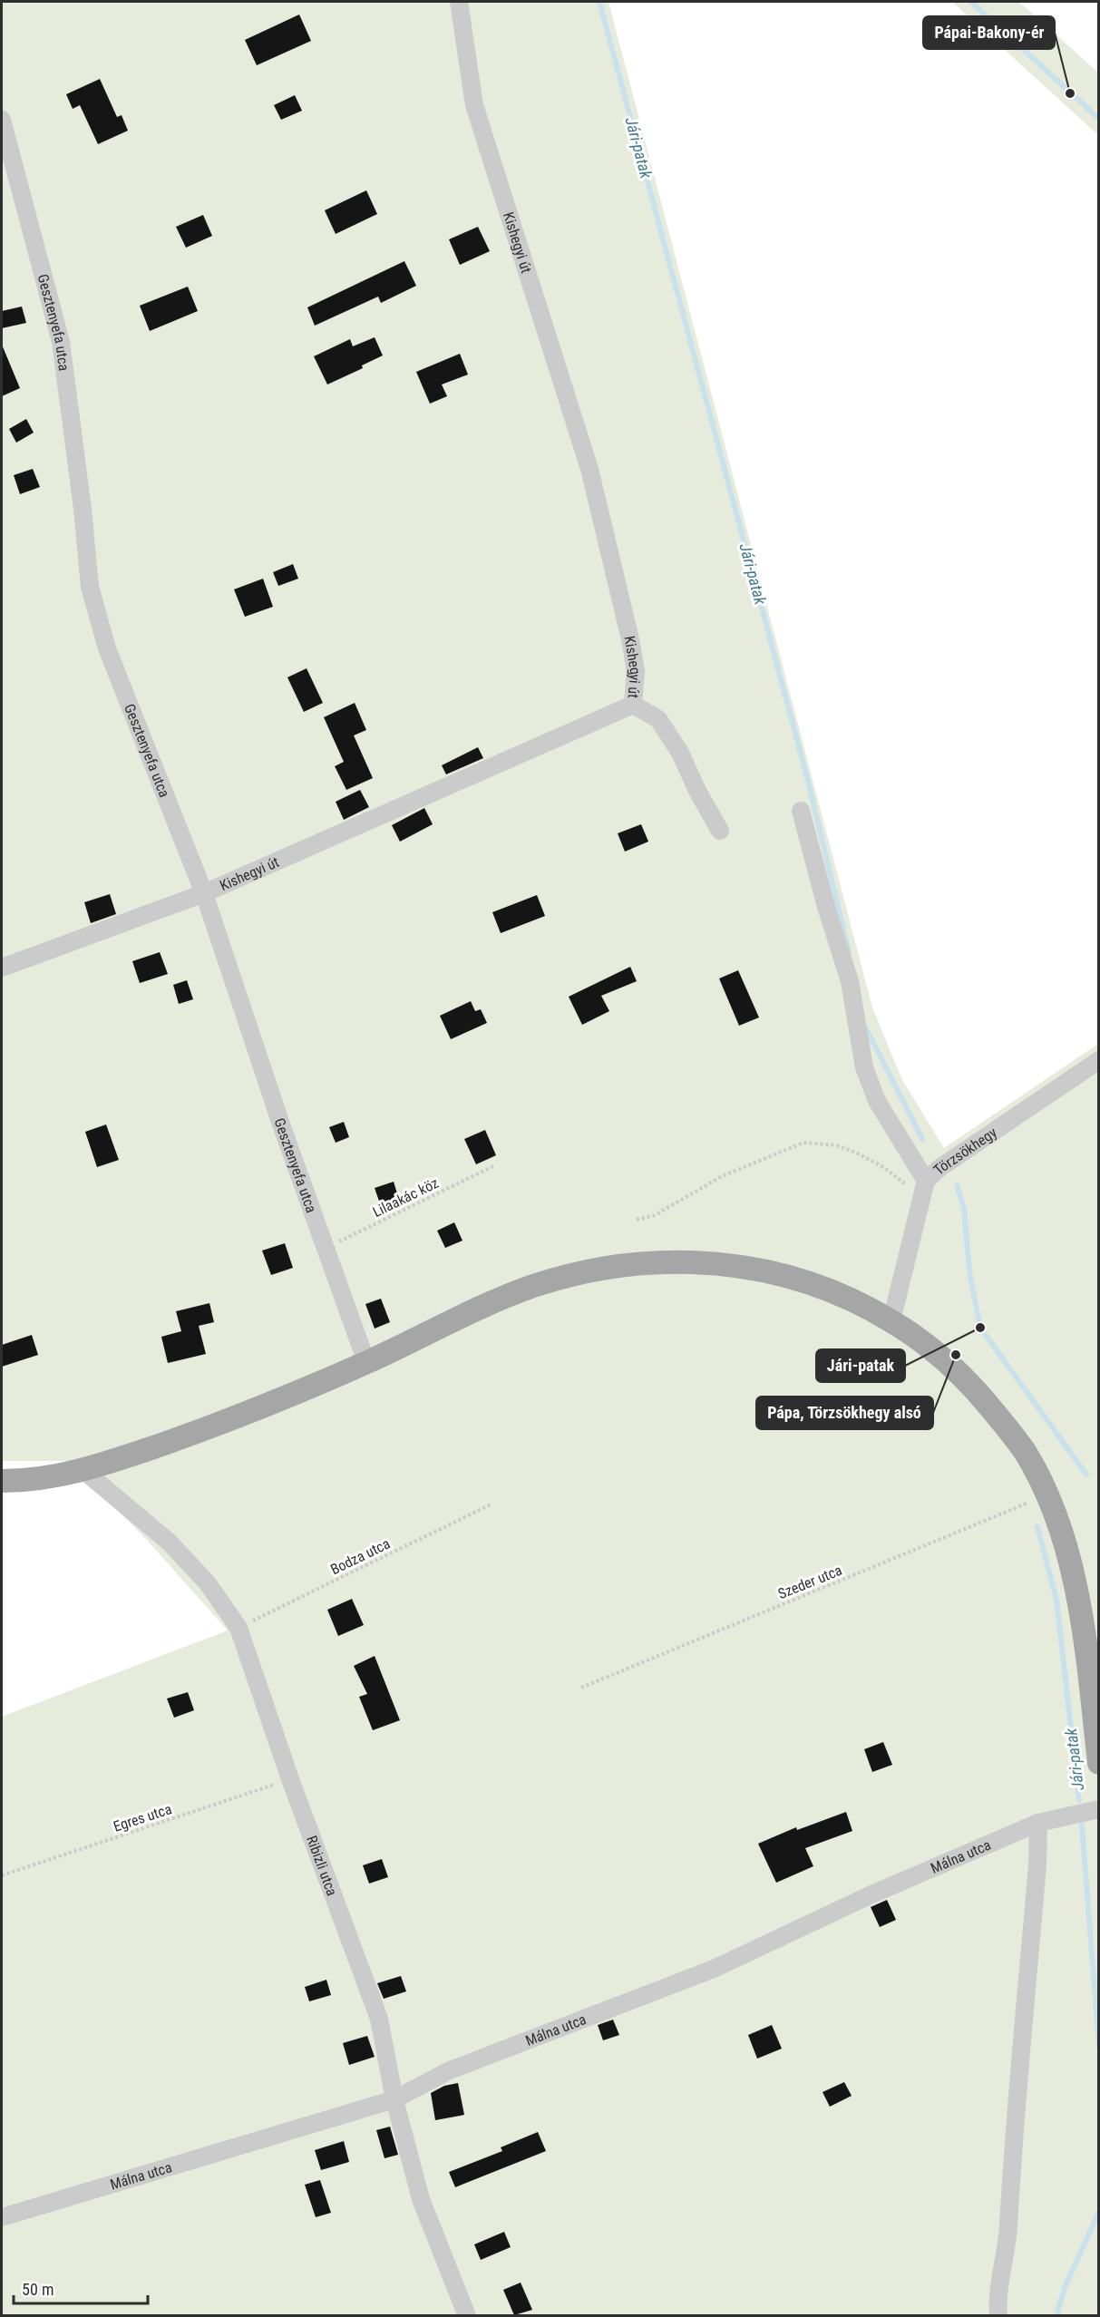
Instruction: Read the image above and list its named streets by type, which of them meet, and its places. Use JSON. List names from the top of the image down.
{
  "streets": {
    "street": [
      "Kishegyi út",
      "Gesztenyefa utca",
      "Törzsökhegy",
      "Málna utca",
      "Ribizli utca"
    ],
    "path": [
      "Lilaakác köz",
      "Bodza utca",
      "Szeder utca",
      "Egres utca"
    ]
  },
  "crossings": [
    ["Kishegyi út", "Gesztenyefa utca"],
    ["Gesztenyefa utca", "Lilaakác köz"],
    ["Bodza utca", "Ribizli utca"],
    ["Egres utca", "Ribizli utca"],
    ["Málna utca", "Ribizli utca"]
  ],
  "water": ["Jári-patak"],
  "places": ["Pápai-Bakony-ér", "Jári-patak", "Pápa, Törzsökhegy alsó"],
  "scale_bar": "50 m"
}
